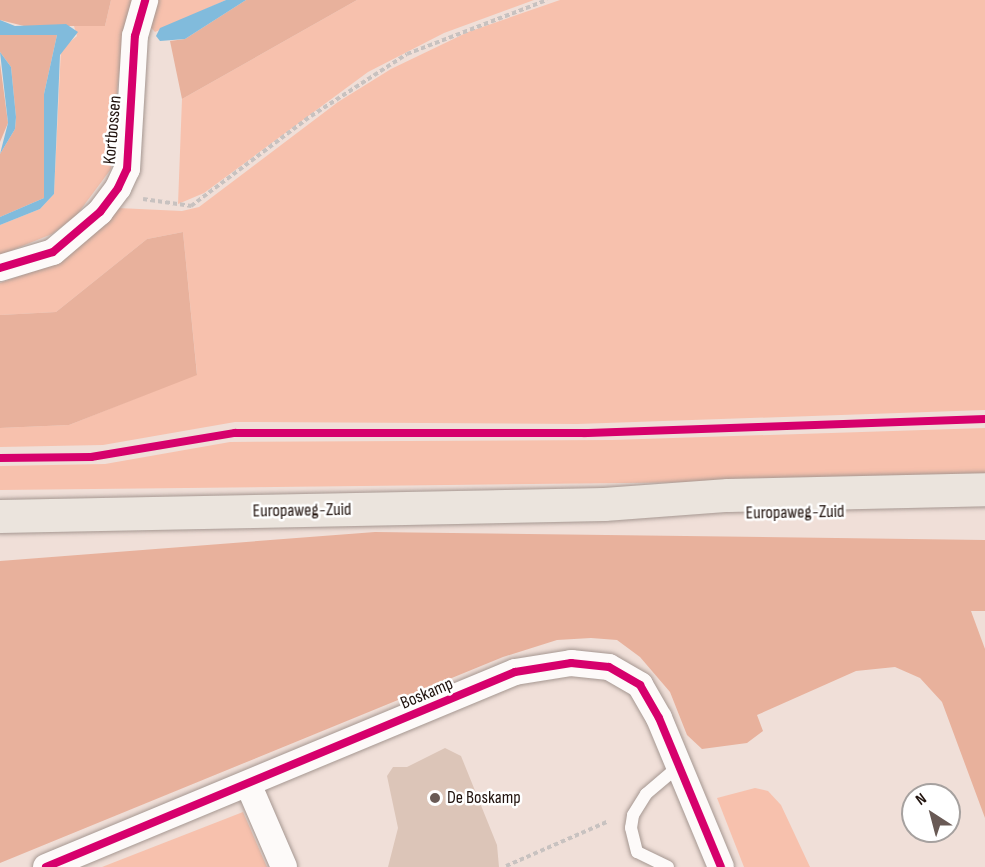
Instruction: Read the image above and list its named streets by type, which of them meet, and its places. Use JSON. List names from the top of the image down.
{
  "streets": {
    "main road": ["Europaweg-Zuid"],
    "street": ["Kortbossen", "Boskamp"]
  },
  "places": ["De Boskamp"],
  "north": "top left"
}
